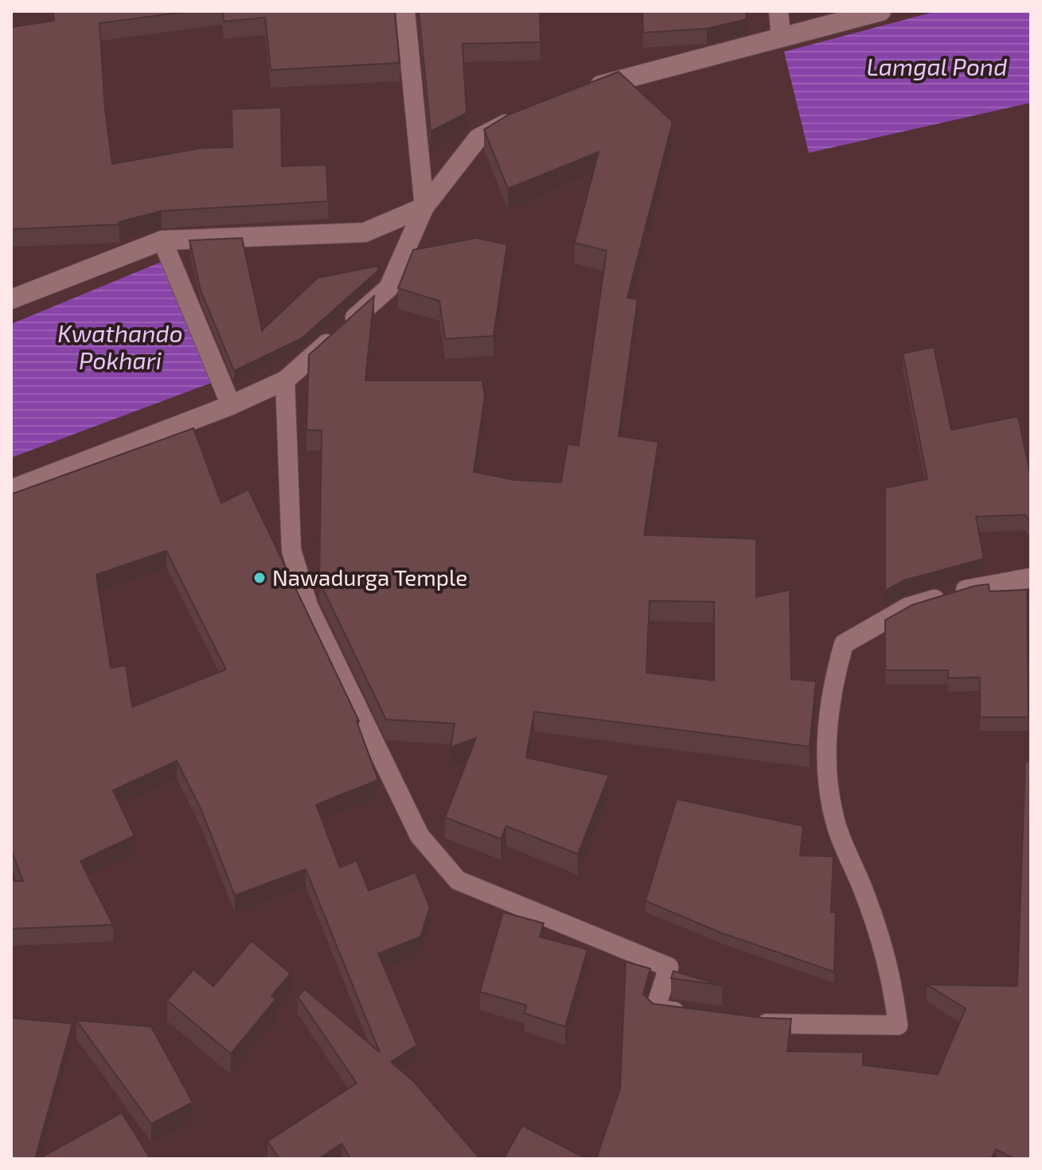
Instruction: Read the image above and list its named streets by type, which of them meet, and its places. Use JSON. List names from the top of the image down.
{
  "water": ["Lamgal Pond", "Kwathando Pokhari"],
  "places": ["Nawadurga Temple"]
}
